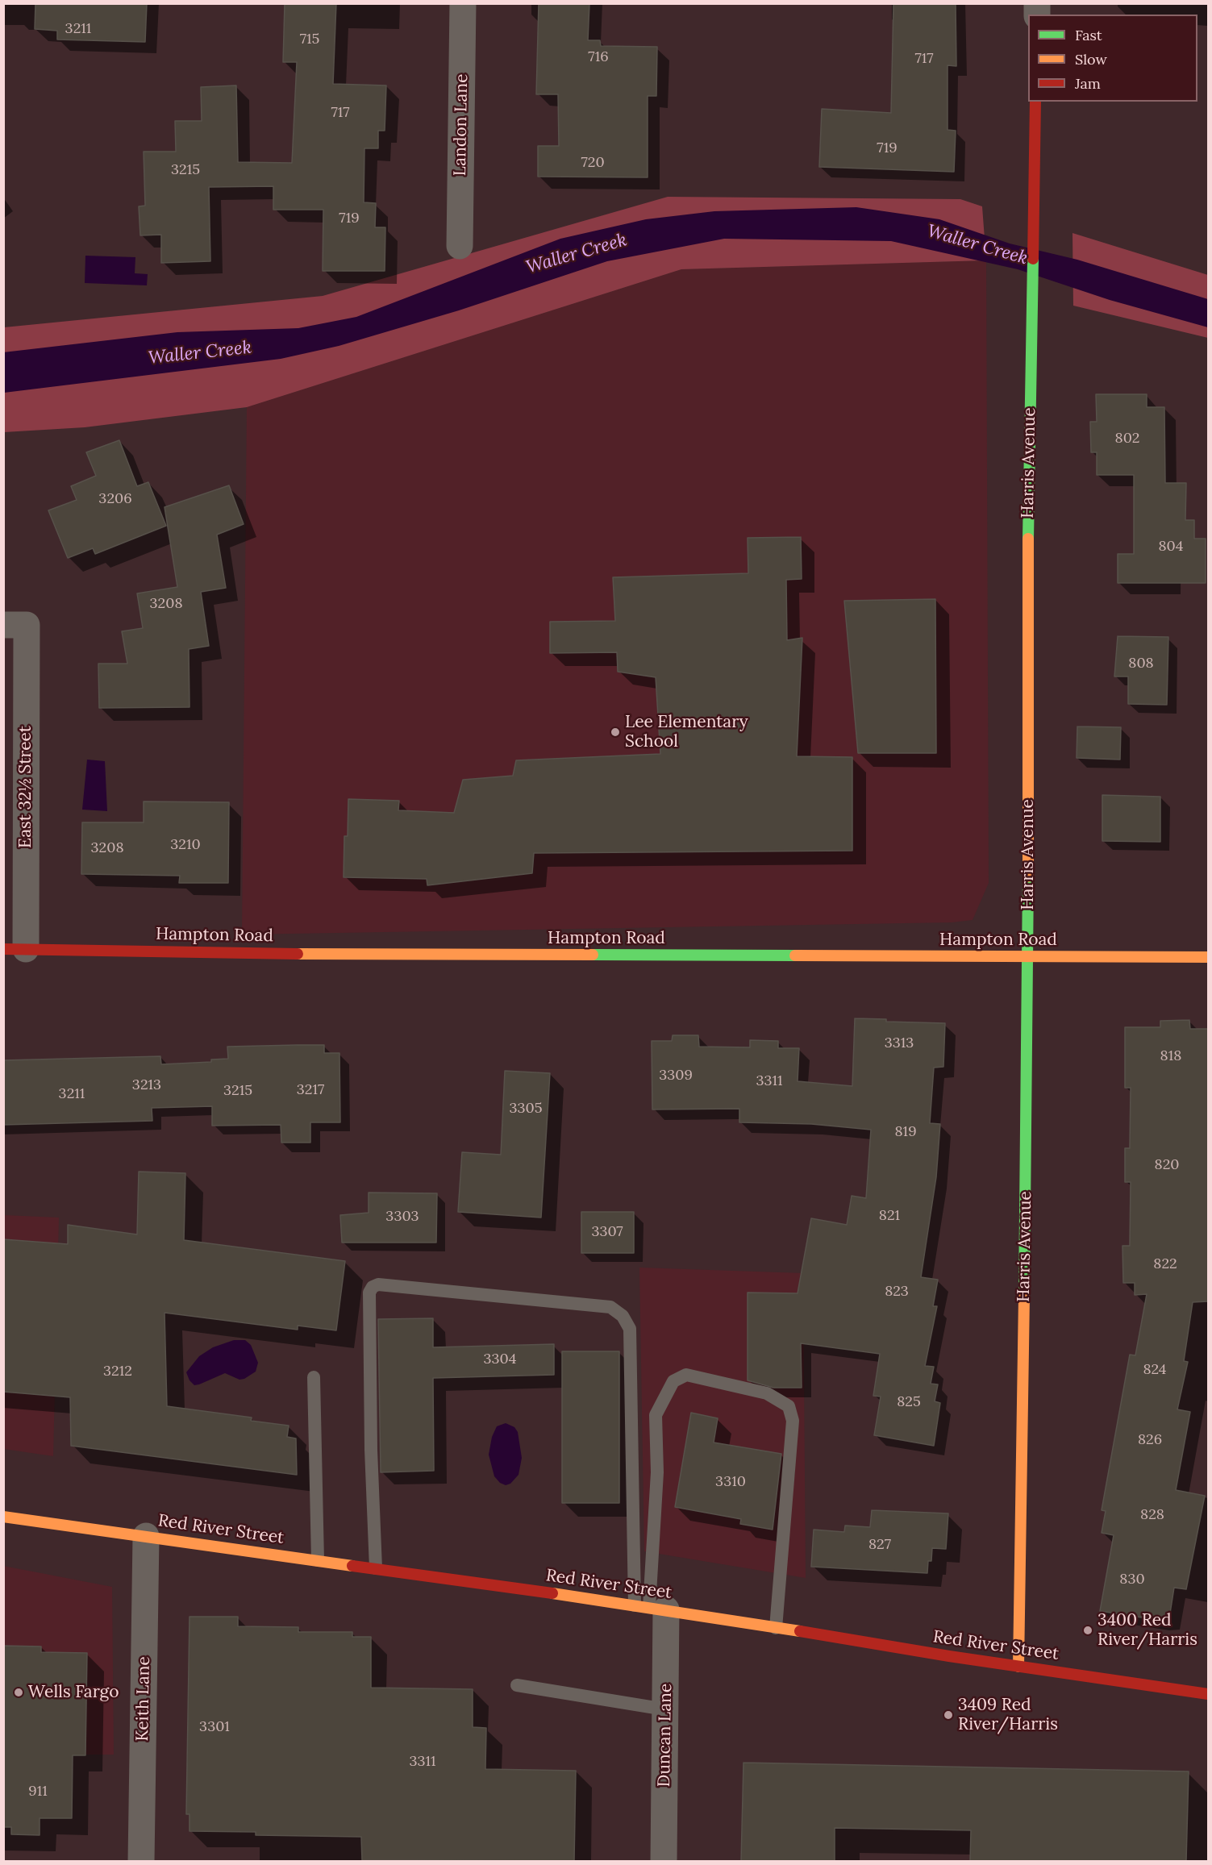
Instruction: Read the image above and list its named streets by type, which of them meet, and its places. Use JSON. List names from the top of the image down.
{
  "streets": {
    "street": [
      "Landon Lane",
      "Harris Avenue",
      "East 32½ Street",
      "Hampton Road",
      "Red River Street",
      "Keith Lane",
      "Duncan Lane"
    ]
  },
  "crossings": [
    ["Harris Avenue", "Hampton Road"],
    ["Harris Avenue", "Red River Street"],
    ["East 32½ Street", "Hampton Road"],
    ["Red River Street", "Keith Lane"],
    ["Red River Street", "Duncan Lane"]
  ],
  "water": ["Waller Creek"],
  "places": [
    "Lee Elementary School",
    "3400 Red River/Harris",
    "Wells Fargo",
    "3409 Red River/Harris"
  ],
  "house_numbers": [
    "3211",
    "715",
    "716",
    "717",
    "717",
    "719",
    "720",
    "3215",
    "719",
    "802",
    "3206",
    "804",
    "3208",
    "808",
    "3210",
    "3208",
    "3313",
    "818",
    "3309",
    "3311",
    "3213",
    "3217",
    "3215",
    "3211",
    "3305",
    "819",
    "820",
    "821",
    "3303",
    "3307",
    "822",
    "823",
    "3304",
    "824",
    "3212",
    "825",
    "826",
    "3310",
    "828",
    "827",
    "830",
    "3301",
    "3311",
    "911"
  ],
  "legend": ["Fast", "Slow", "Jam"]
}
